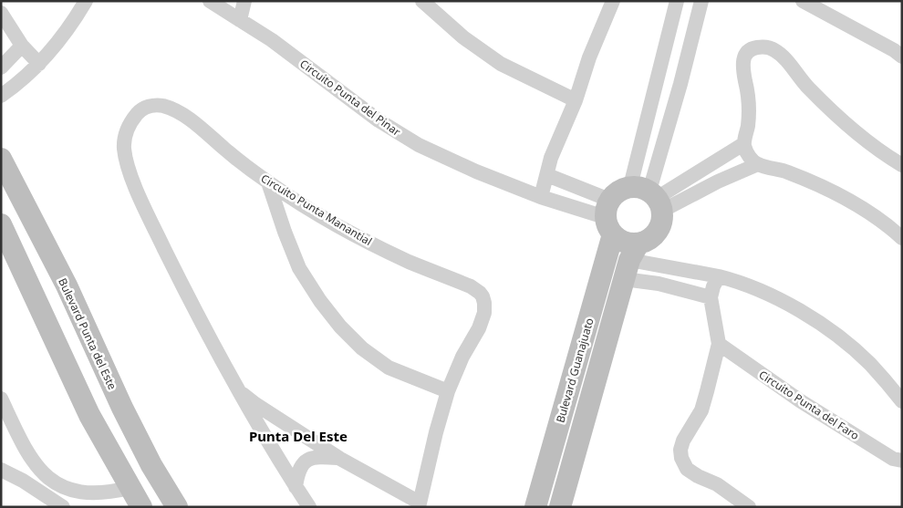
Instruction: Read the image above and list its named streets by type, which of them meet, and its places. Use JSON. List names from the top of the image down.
{
  "streets": {
    "street": [
      "Circuito Punta del Pinar",
      "Circuito Punta Manantial",
      "Bulevard Punta del Este",
      "Bulevard Guanajuato",
      "Circuito Punta del Faro"
    ]
  },
  "crossings": [
    ["Circuito Punta del Pinar", "Bulevard Guanajuato"]
  ],
  "districts": ["Punta Del Este"]
}
